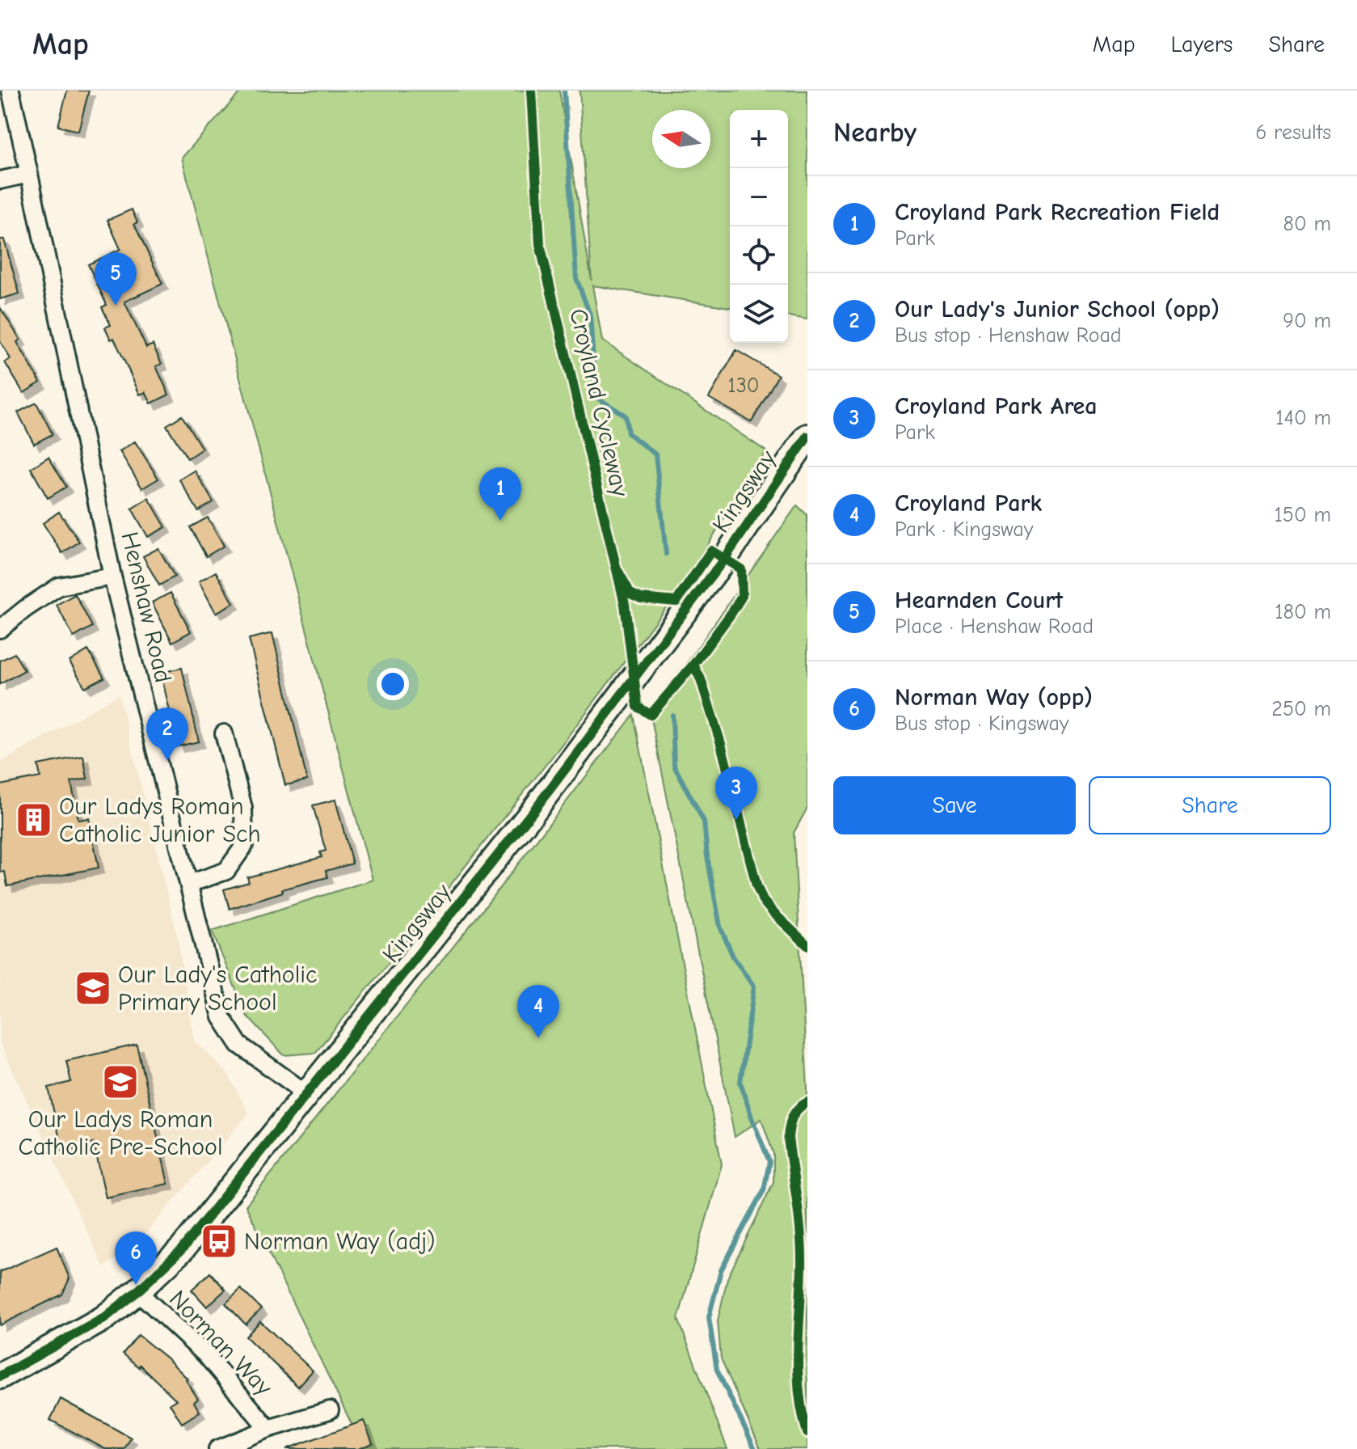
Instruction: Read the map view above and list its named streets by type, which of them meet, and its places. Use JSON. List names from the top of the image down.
{
  "streets": {
    "street": ["Kingsway", "Henshaw Road", "Norman Way"],
    "cycle path": ["Croyland Cycleway"]
  },
  "crossings": [
    ["Kingsway", "Henshaw Road"],
    ["Kingsway", "Norman Way"]
  ],
  "places": {
    "building": ["Our Ladys Roman Catholic Junior Sch"],
    "school or university": ["Our Lady's Catholic Primary School", "Our Ladys Roman Catholic Pre-School"],
    "bus stop": ["Norman Way (adj)"]
  },
  "house_numbers": ["130"],
  "north": "left",
  "page": {
    "header": "Map",
    "nav": ["Map", "Layers", "Share"],
    "heading": ["Nearby", "6 results"],
    "map_buttons": ["+", "−"],
    "list": [
      {
        "mark": "1",
        "name": "Croyland Park Recreation Field",
        "note": "Park",
        "value": "80 m"
      },
      {
        "mark": "2",
        "name": "Our Lady's Junior School (opp)",
        "note": "Bus stop · Henshaw Road",
        "value": "90 m"
      },
      {
        "mark": "3",
        "name": "Croyland Park Area",
        "note": "Park",
        "value": "140 m"
      },
      {
        "mark": "4",
        "name": "Croyland Park",
        "note": "Park · Kingsway",
        "value": "150 m"
      },
      {
        "mark": "5",
        "name": "Hearnden Court",
        "note": "Place · Henshaw Road",
        "value": "180 m"
      },
      {
        "mark": "6",
        "name": "Norman Way (opp)",
        "note": "Bus stop · Kingsway",
        "value": "250 m"
      }
    ],
    "pins": [
      "5",
      "1",
      "2",
      "3",
      "4",
      "6"
    ],
    "buttons": ["Save", "Share"]
  }
}
